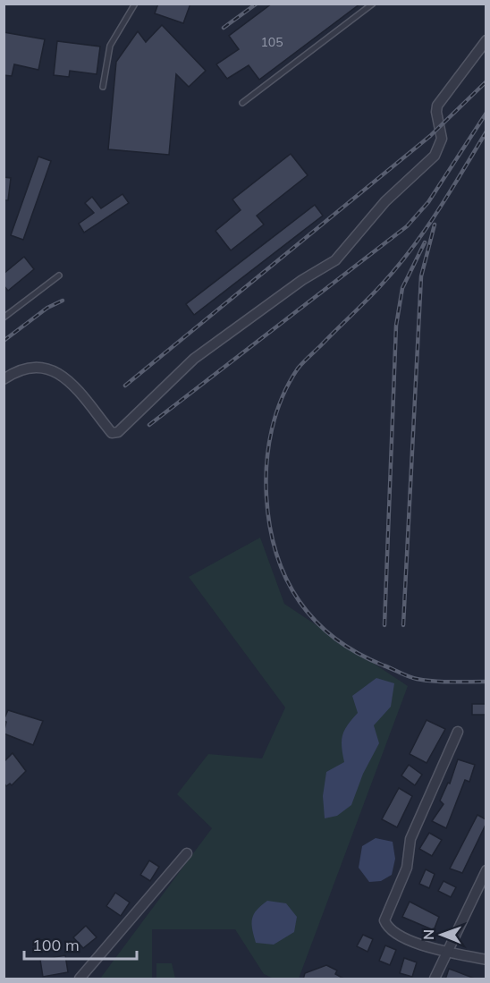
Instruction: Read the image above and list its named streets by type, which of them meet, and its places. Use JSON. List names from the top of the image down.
{
  "house_numbers": ["105"],
  "scale_bar": "100 m",
  "north": "left"
}
